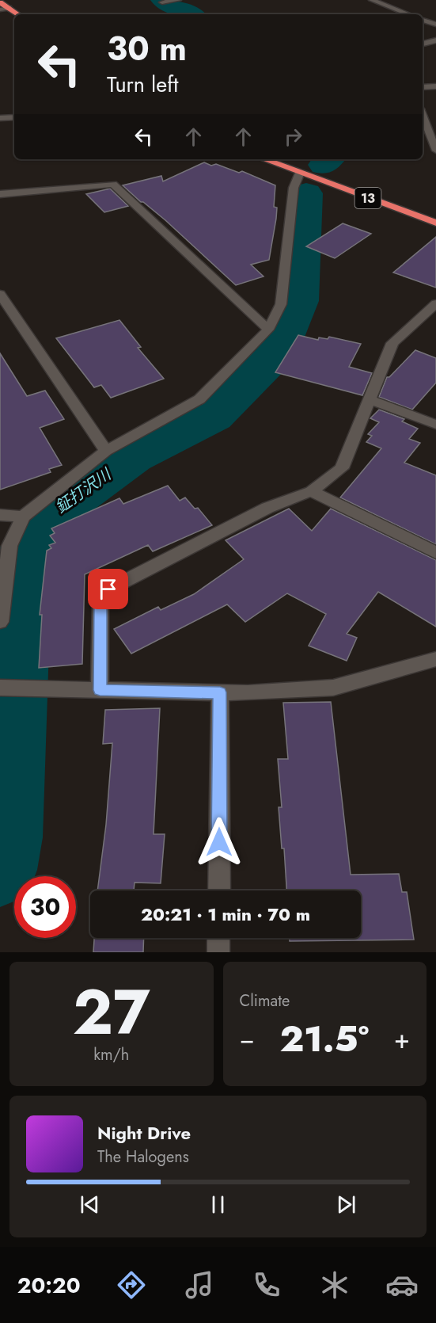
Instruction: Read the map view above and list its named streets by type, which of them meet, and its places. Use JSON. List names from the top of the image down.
{
  "streets": {
    "highway": ["13"]
  },
  "water": ["鉦打沢川"],
  "page": {
    "turn": ["30 m", "Turn left"],
    "limit": "30",
    "trip": "20:21 · 1 min · 70 m",
    "tile": [
      ["27", "km/h"],
      "Climate"
    ],
    "heat": ["−", "21.5°", "+"],
    "song": ["Night Drive", "The Halogens"],
    "tabs": "20:20"
  }
}
